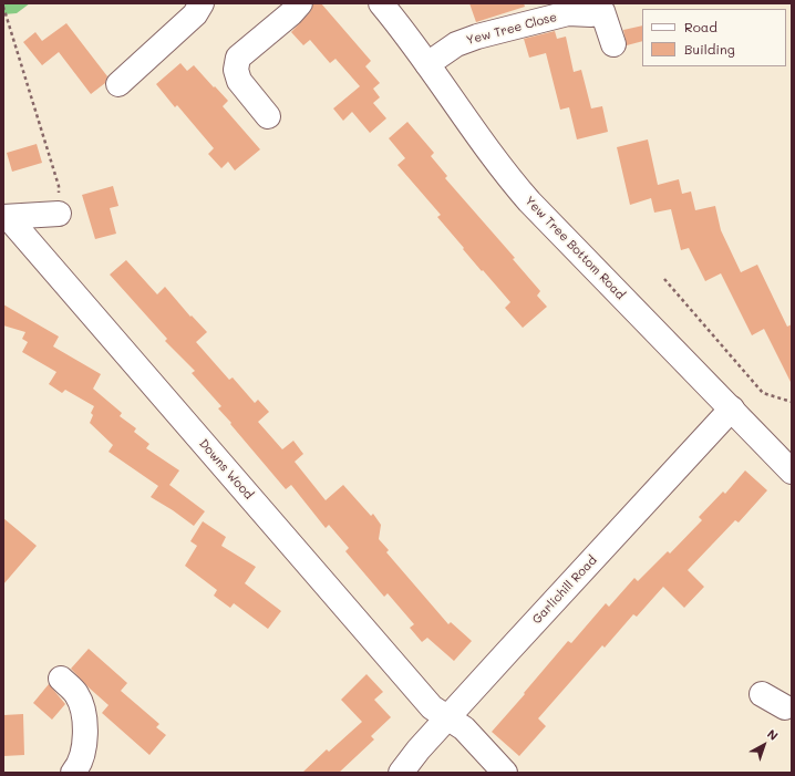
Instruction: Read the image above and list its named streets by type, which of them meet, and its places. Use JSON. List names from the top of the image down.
{
  "streets": {
    "street": [
      "Yew Tree Close",
      "Yew Tree Bottom Road",
      "Downs Wood",
      "Garlichill Road"
    ]
  },
  "crossings": [
    ["Yew Tree Close", "Yew Tree Bottom Road"],
    ["Yew Tree Bottom Road", "Garlichill Road"],
    ["Downs Wood", "Garlichill Road"]
  ],
  "legend": ["Road", "Building"],
  "north": "top right"
}
